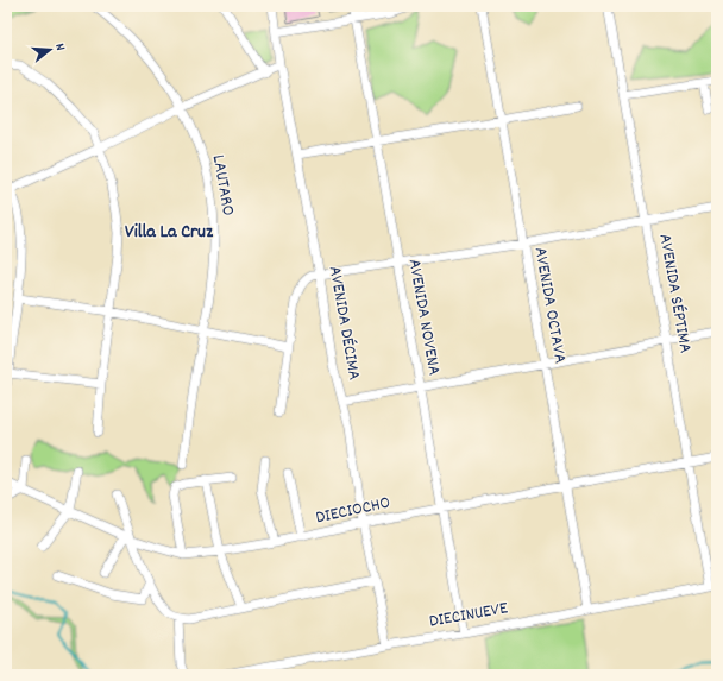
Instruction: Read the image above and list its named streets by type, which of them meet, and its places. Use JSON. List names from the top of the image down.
{
  "streets": {
    "street": [
      "LAUTARO",
      "AVENIDA SÉPTIMA",
      "AVENIDA OCTAVA",
      "AVENIDA NOVENA",
      "AVENIDA DÉCIMA",
      "DIECIOCHO",
      "DIECINUEVE"
    ]
  },
  "crossings": [
    ["AVENIDA SÉPTIMA", "DIECIOCHO"],
    ["AVENIDA SÉPTIMA", "DIECINUEVE"],
    ["AVENIDA OCTAVA", "DIECIOCHO"],
    ["AVENIDA OCTAVA", "DIECINUEVE"],
    ["AVENIDA NOVENA", "DIECIOCHO"],
    ["AVENIDA NOVENA", "DIECINUEVE"],
    ["AVENIDA DÉCIMA", "DIECIOCHO"],
    ["AVENIDA DÉCIMA", "DIECINUEVE"]
  ],
  "districts": ["Villa La Cruz"],
  "north": "right"
}
